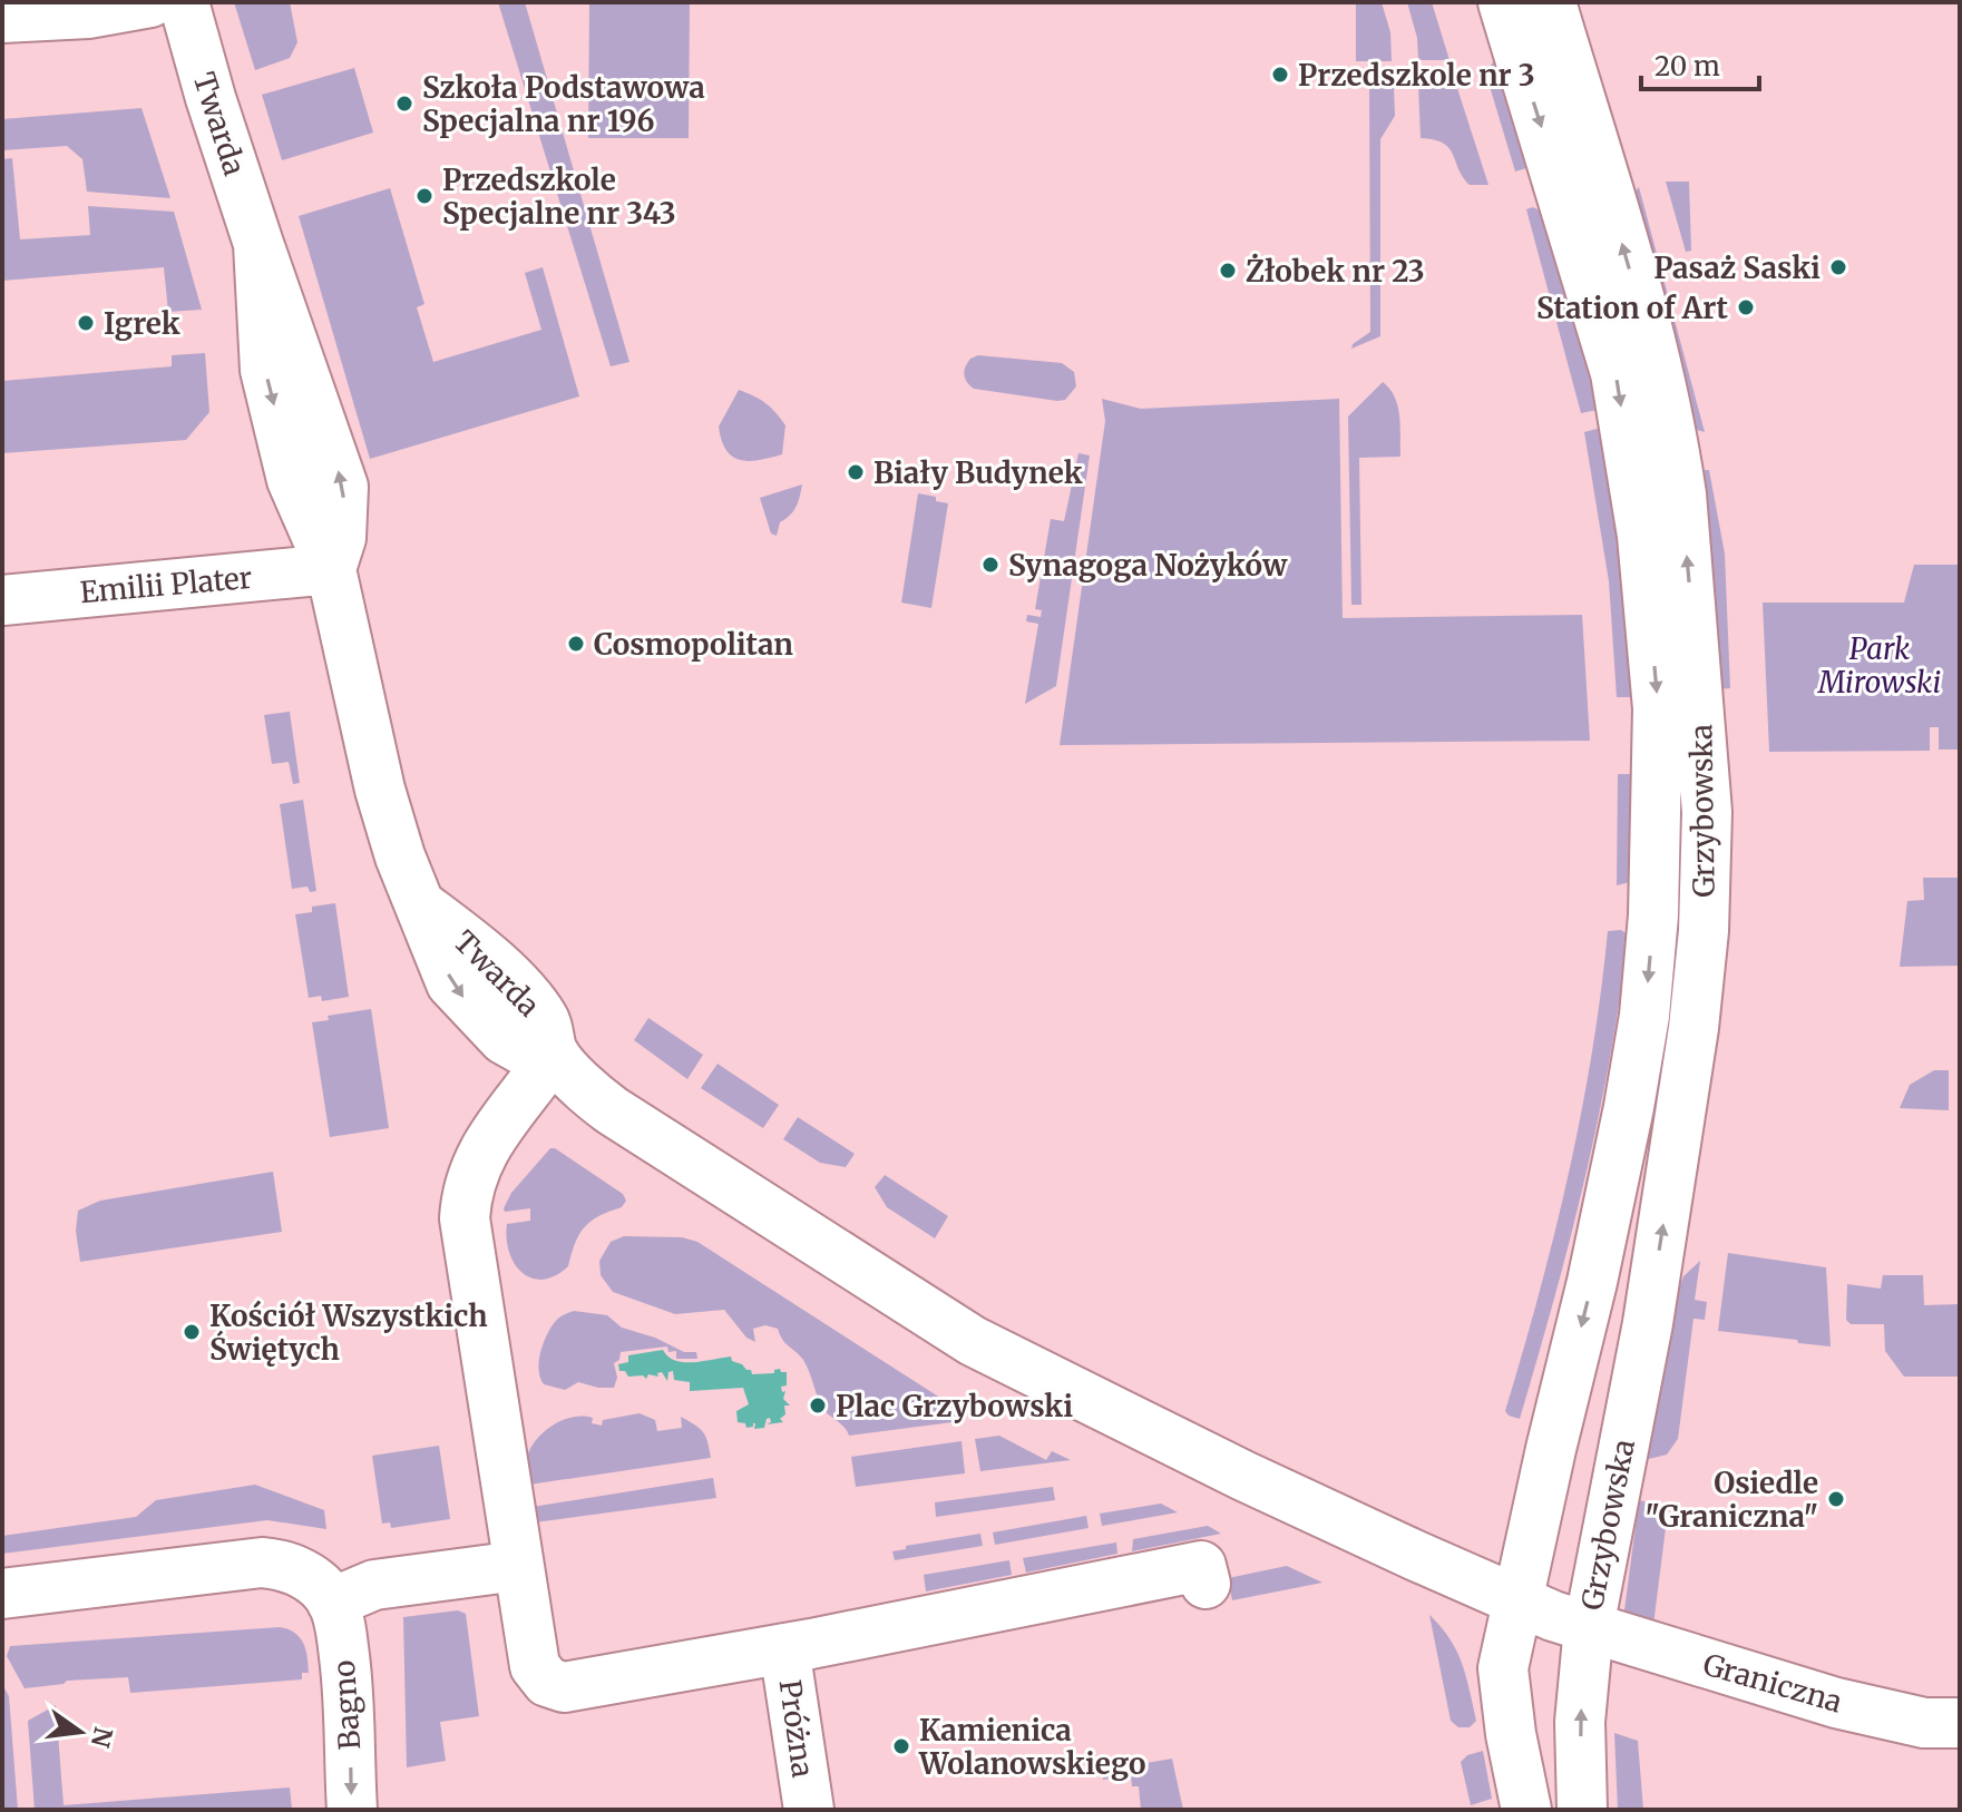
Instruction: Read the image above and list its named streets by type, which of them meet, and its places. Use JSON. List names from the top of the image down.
{
  "streets": {
    "street": [
      "Twarda",
      "Emilii Plater",
      "Grzybowska",
      "Graniczna",
      "Bagno",
      "Próżna"
    ]
  },
  "crossings": [
    ["Twarda", "Emilii Plater"],
    ["Grzybowska", "Graniczna"]
  ],
  "one_way": ["Bagno"],
  "parks": ["Park Mirowski"],
  "places": [
    "Przedszkole nr 3",
    "Szkoła Podstawowa Specjalna nr 196",
    "Przedszkole Specjalne nr 343",
    "Pasaż Saski",
    "Żłobek nr 23",
    "Station of Art",
    "Igrek",
    "Biały Budynek",
    "Synagoga Nożyków",
    "Cosmopolitan",
    "Kościół Wszystkich Świętych",
    "Plac Grzybowski",
    "Osiedle \"Graniczna\"",
    "Kamienica Wolanowskiego"
  ],
  "scale_bar": "20 m",
  "north": "right"
}
